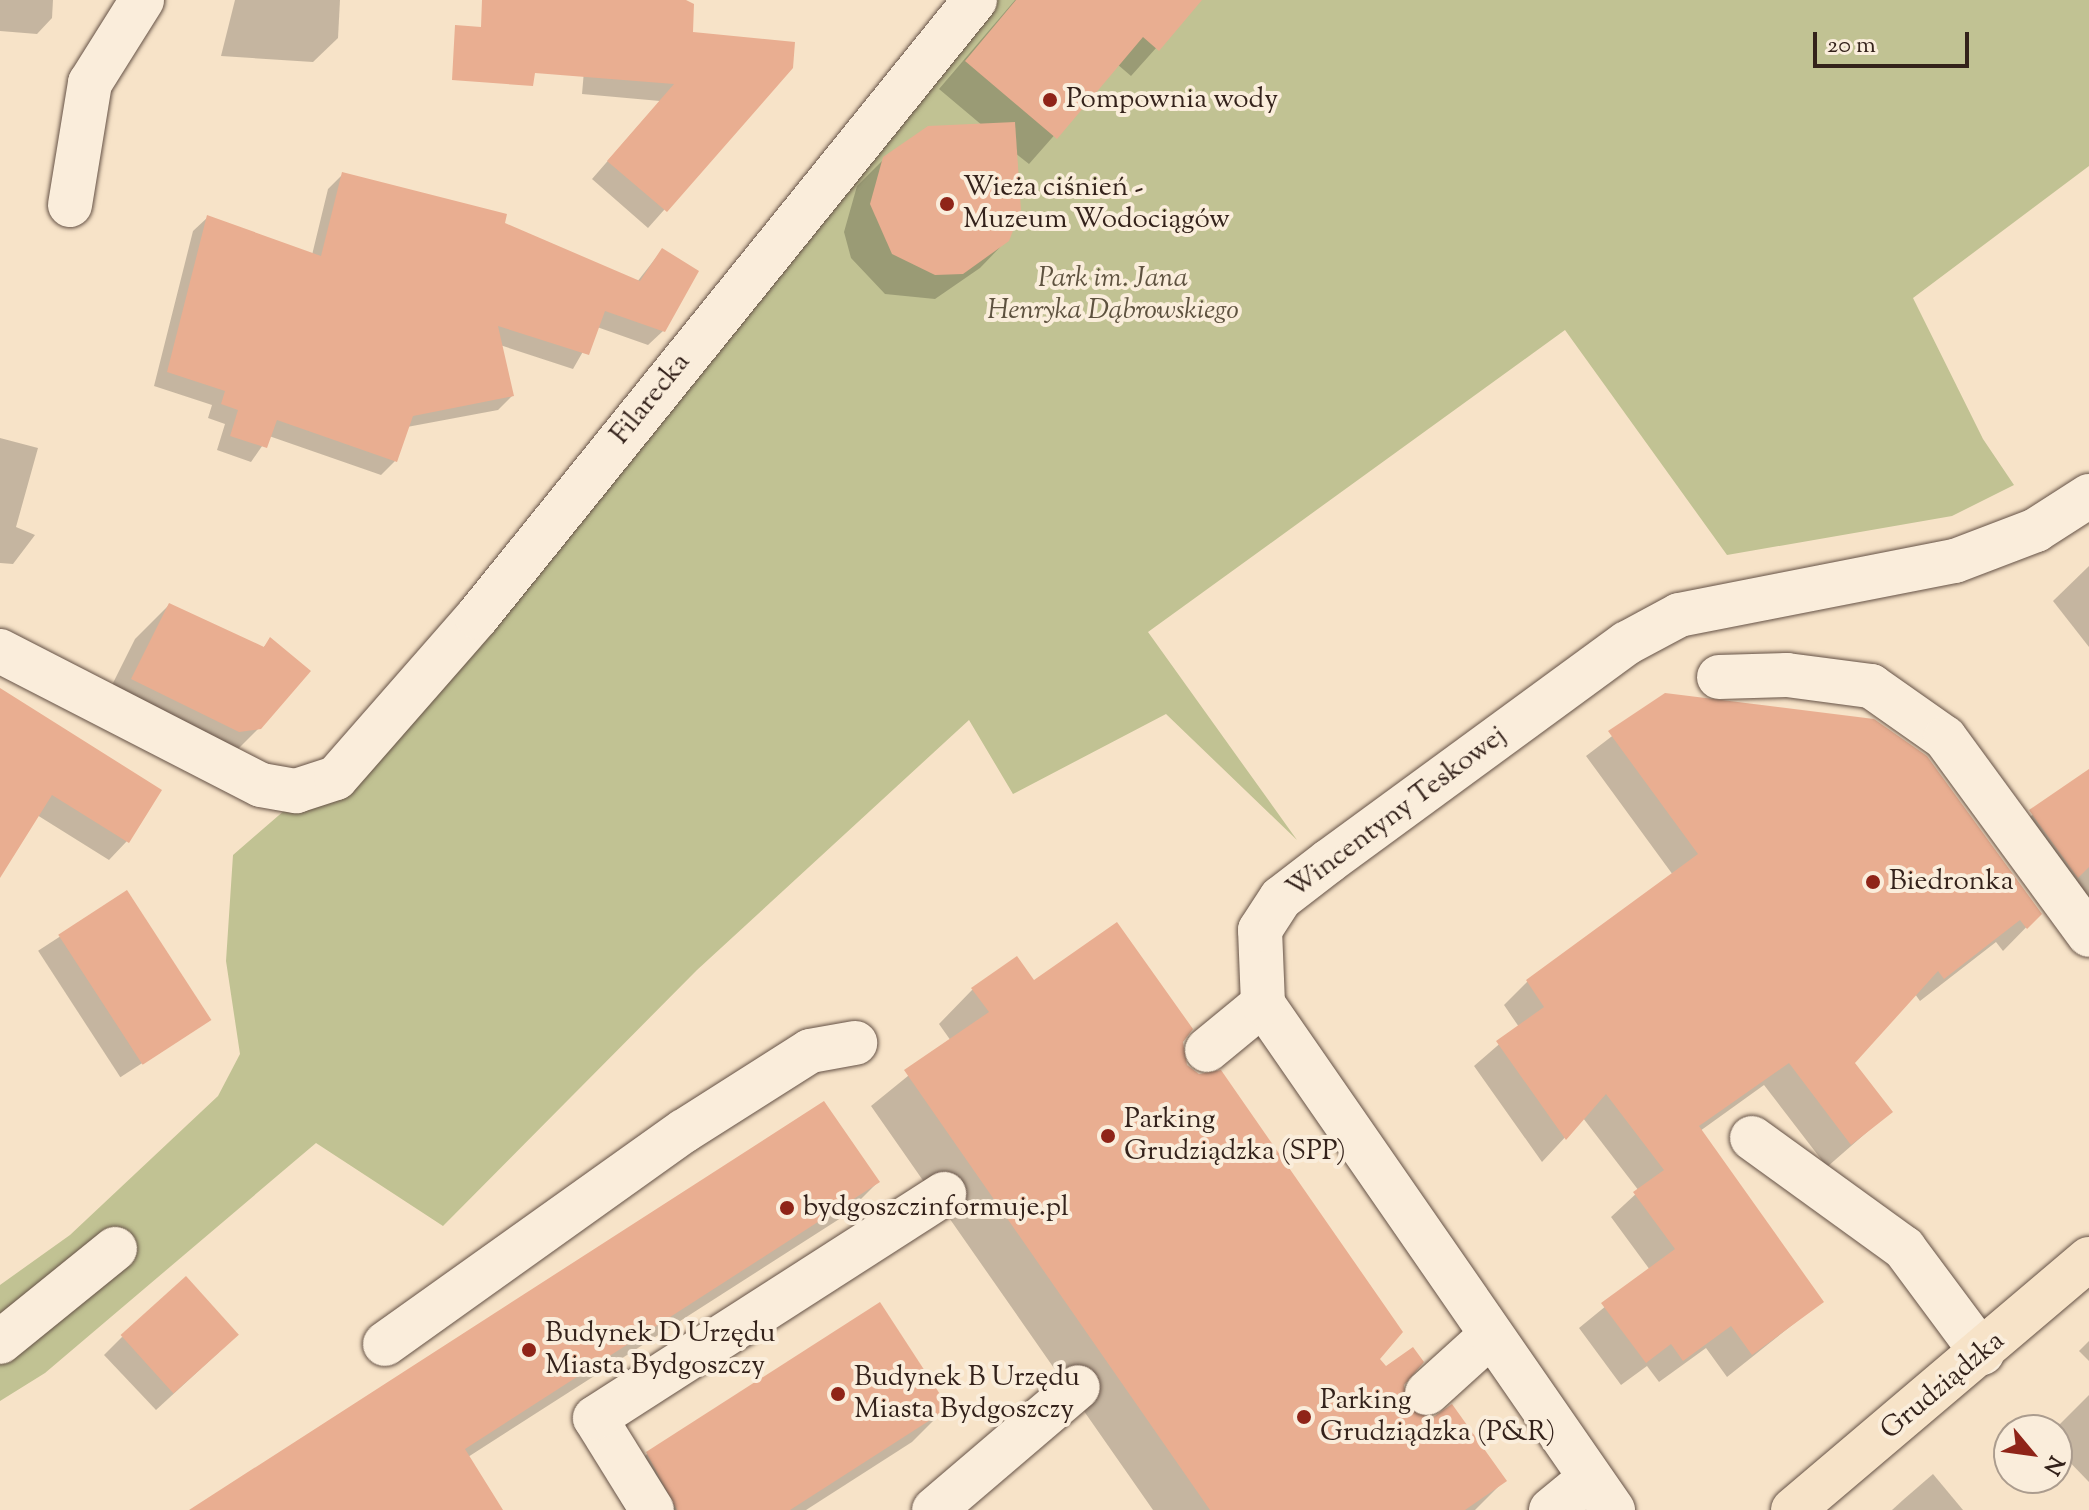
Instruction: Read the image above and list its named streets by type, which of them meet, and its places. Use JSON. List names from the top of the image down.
{
  "streets": {
    "main road": ["Grudziądzka"],
    "street": ["Filarecka", "Wincentyny Teskowej"]
  },
  "parks": ["Park im. Jana Henryka Dąbrowskiego"],
  "places": [
    "Pompownia wody",
    "Wieża ciśnień - Muzeum Wodociągów",
    "Biedronka",
    "Parking Grudziądzka (SPP)",
    "bydgoszczinformuje.pl",
    "Budynek D Urzędu Miasta Bydgoszczy",
    "Budynek B Urzędu Miasta Bydgoszczy",
    "Parking Grudziądzka (P&R)"
  ],
  "scale_bar": "20 m",
  "north": "bottom right"
}
